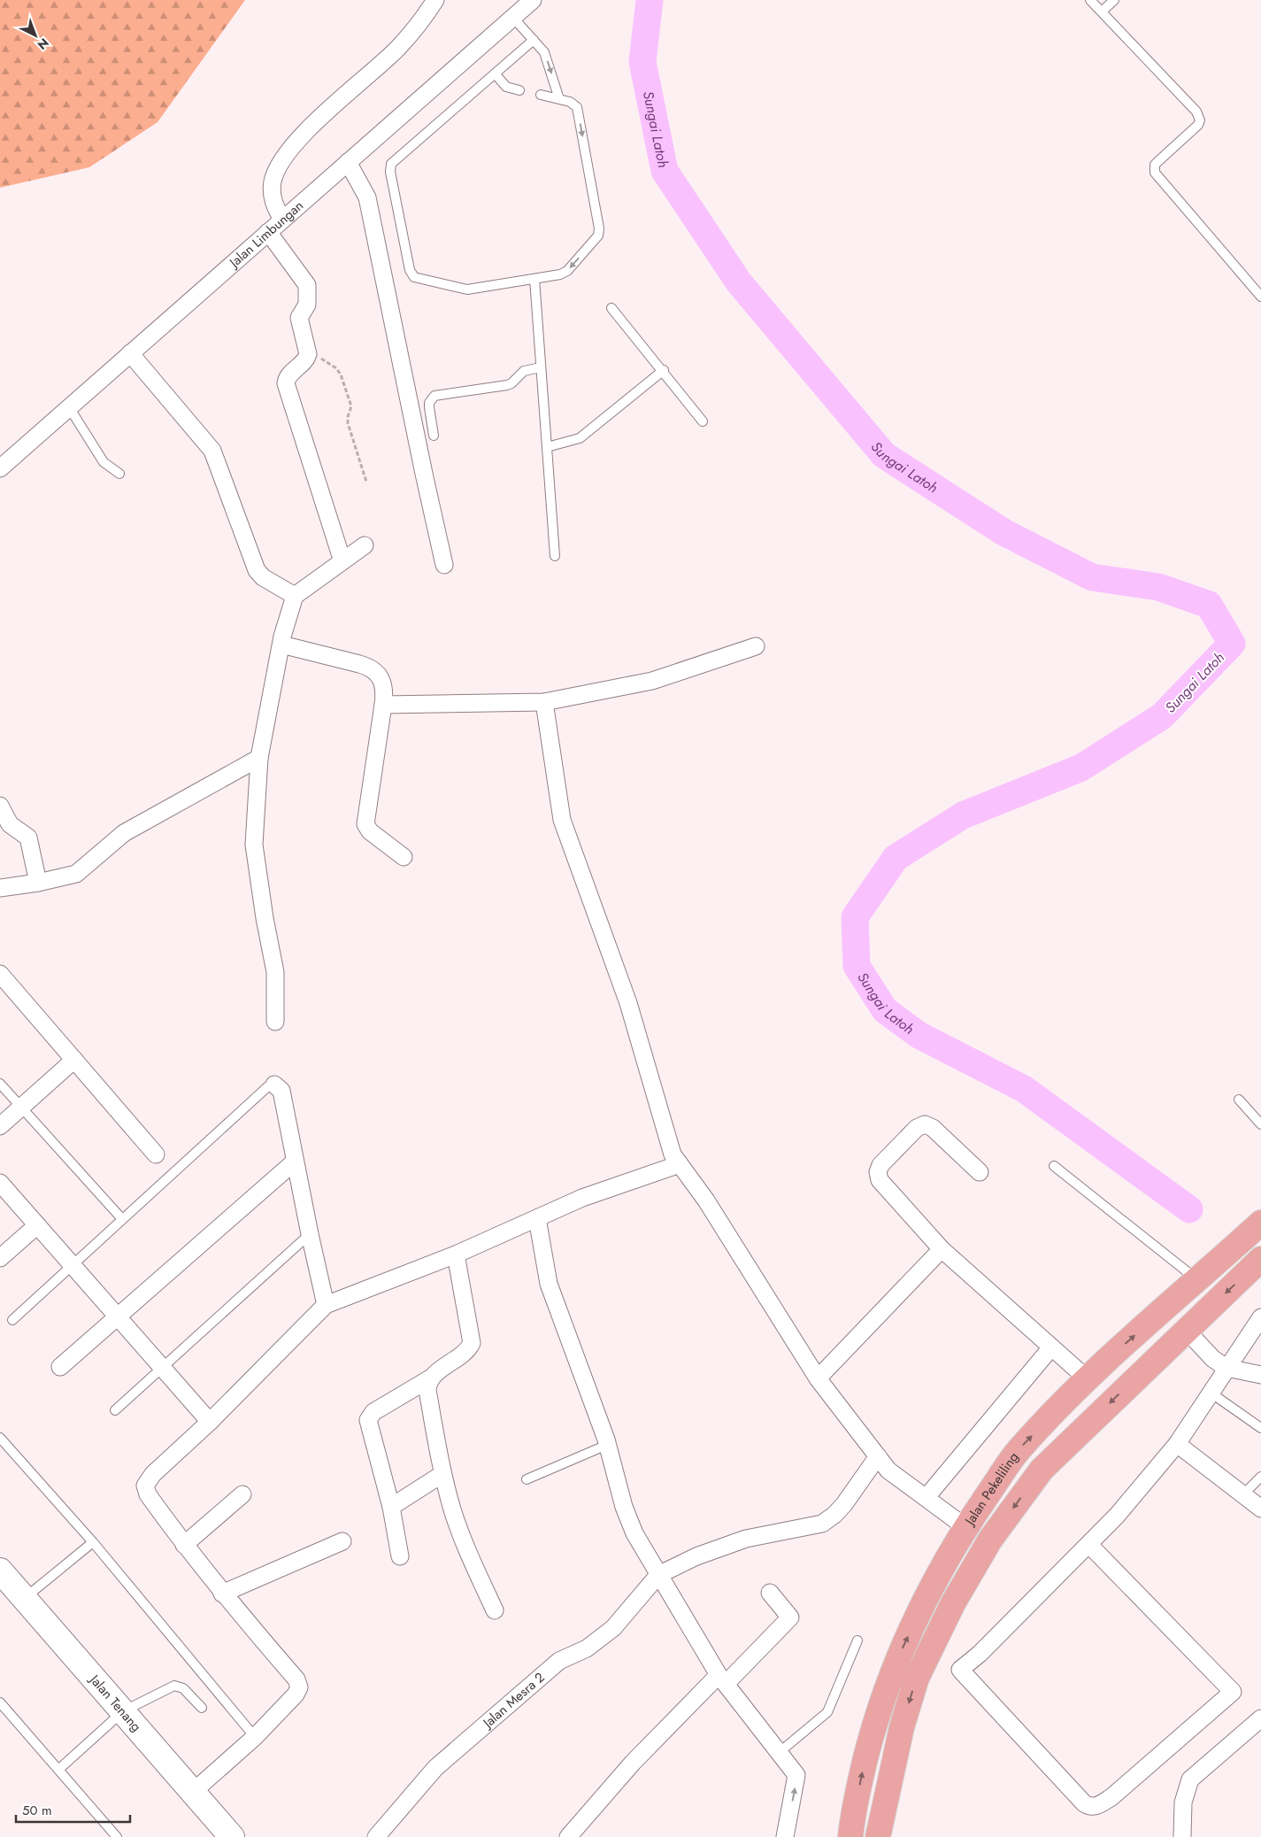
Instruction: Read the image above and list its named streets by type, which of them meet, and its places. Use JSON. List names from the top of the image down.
{
  "streets": {
    "main road": ["Jalan Pekeliling"],
    "street": ["Jalan Limbungan", "Jalan Mesra 2", "Jalan Tenang"]
  },
  "water": ["Sungai Latoh"],
  "scale_bar": "50 m",
  "north": "bottom right"
}
